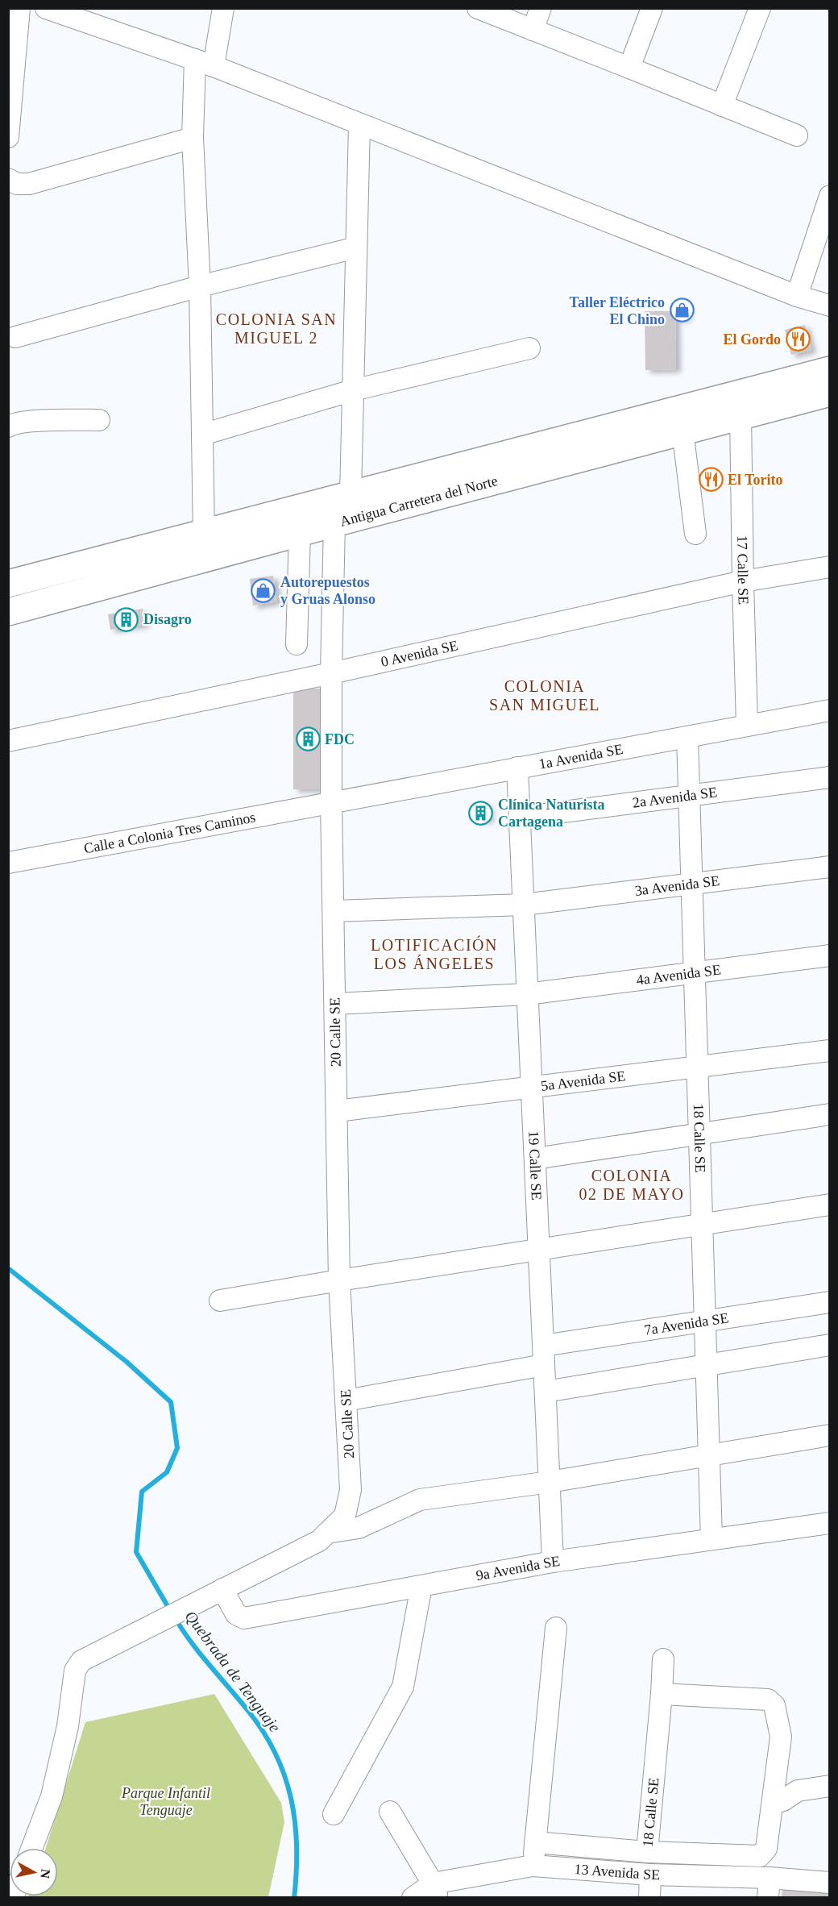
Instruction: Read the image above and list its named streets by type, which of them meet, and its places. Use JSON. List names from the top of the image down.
{
  "streets": {
    "main road": ["Antigua Carretera del Norte"],
    "street": [
      "17 Calle SE",
      "0 Avenida SE",
      "1a Avenida SE",
      "2a Avenida SE",
      "Calle a Colonia Tres Caminos",
      "3a Avenida SE",
      "4a Avenida SE",
      "20 Calle SE",
      "5a Avenida SE",
      "18 Calle SE",
      "19 Calle SE",
      "7a Avenida SE",
      "9a Avenida SE",
      "13 Avenida SE"
    ]
  },
  "crossings": [
    ["Antigua Carretera del Norte", "17 Calle SE"],
    ["Antigua Carretera del Norte", "20 Calle SE"],
    ["17 Calle SE", "0 Avenida SE"],
    ["17 Calle SE", "1a Avenida SE"],
    ["0 Avenida SE", "20 Calle SE"],
    ["1a Avenida SE", "Calle a Colonia Tres Caminos"],
    ["1a Avenida SE", "20 Calle SE"],
    ["1a Avenida SE", "18 Calle SE"],
    ["1a Avenida SE", "19 Calle SE"],
    ["2a Avenida SE", "18 Calle SE"],
    ["2a Avenida SE", "19 Calle SE"],
    ["Calle a Colonia Tres Caminos", "20 Calle SE"],
    ["3a Avenida SE", "20 Calle SE"],
    ["3a Avenida SE", "18 Calle SE"],
    ["3a Avenida SE", "19 Calle SE"],
    ["4a Avenida SE", "20 Calle SE"],
    ["4a Avenida SE", "18 Calle SE"],
    ["4a Avenida SE", "19 Calle SE"],
    ["20 Calle SE", "5a Avenida SE"],
    ["20 Calle SE", "7a Avenida SE"],
    ["20 Calle SE", "9a Avenida SE"],
    ["5a Avenida SE", "18 Calle SE"],
    ["5a Avenida SE", "19 Calle SE"],
    ["18 Calle SE", "7a Avenida SE"],
    ["18 Calle SE", "9a Avenida SE"],
    ["19 Calle SE", "7a Avenida SE"],
    ["19 Calle SE", "9a Avenida SE"]
  ],
  "districts": [
    "COLONIA SAN MIGUEL 2",
    "COLONIA SAN MIGUEL",
    "LOTIFICACIÓN LOS ÁNGELES",
    "COLONIA 02 DE MAYO"
  ],
  "water": ["Quebrada de Tenguaje"],
  "parks": ["Parque Infantil Tenguaje"],
  "places": {
    "shop": ["Taller Eléctrico El Chino", "Autorepuestos y Gruas Alonso"],
    "restaurant": ["El Gordo", "El Torito"],
    "building": ["Disagro", "FDC", "Clínica Naturista Cartagena"]
  },
  "north": "right"
}
